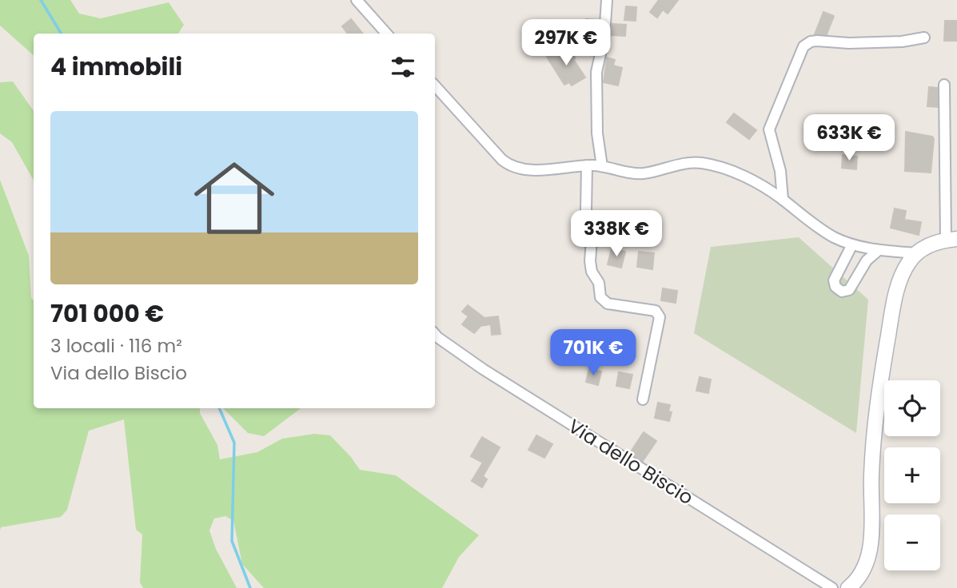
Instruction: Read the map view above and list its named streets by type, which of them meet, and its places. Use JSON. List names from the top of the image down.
{
  "streets": {
    "street": ["Via dello Biscio"]
  },
  "page": {
    "price": [
      "297K €",
      "633K €",
      "338K €",
      "701K €"
    ],
    "heading": "4 immobili",
    "list": [
      {
        "name": "701 000 €",
        "note": "3 locali · 116 m² · Via dello Biscio"
      }
    ],
    "map_buttons": ["+", "−"]
  }
}
